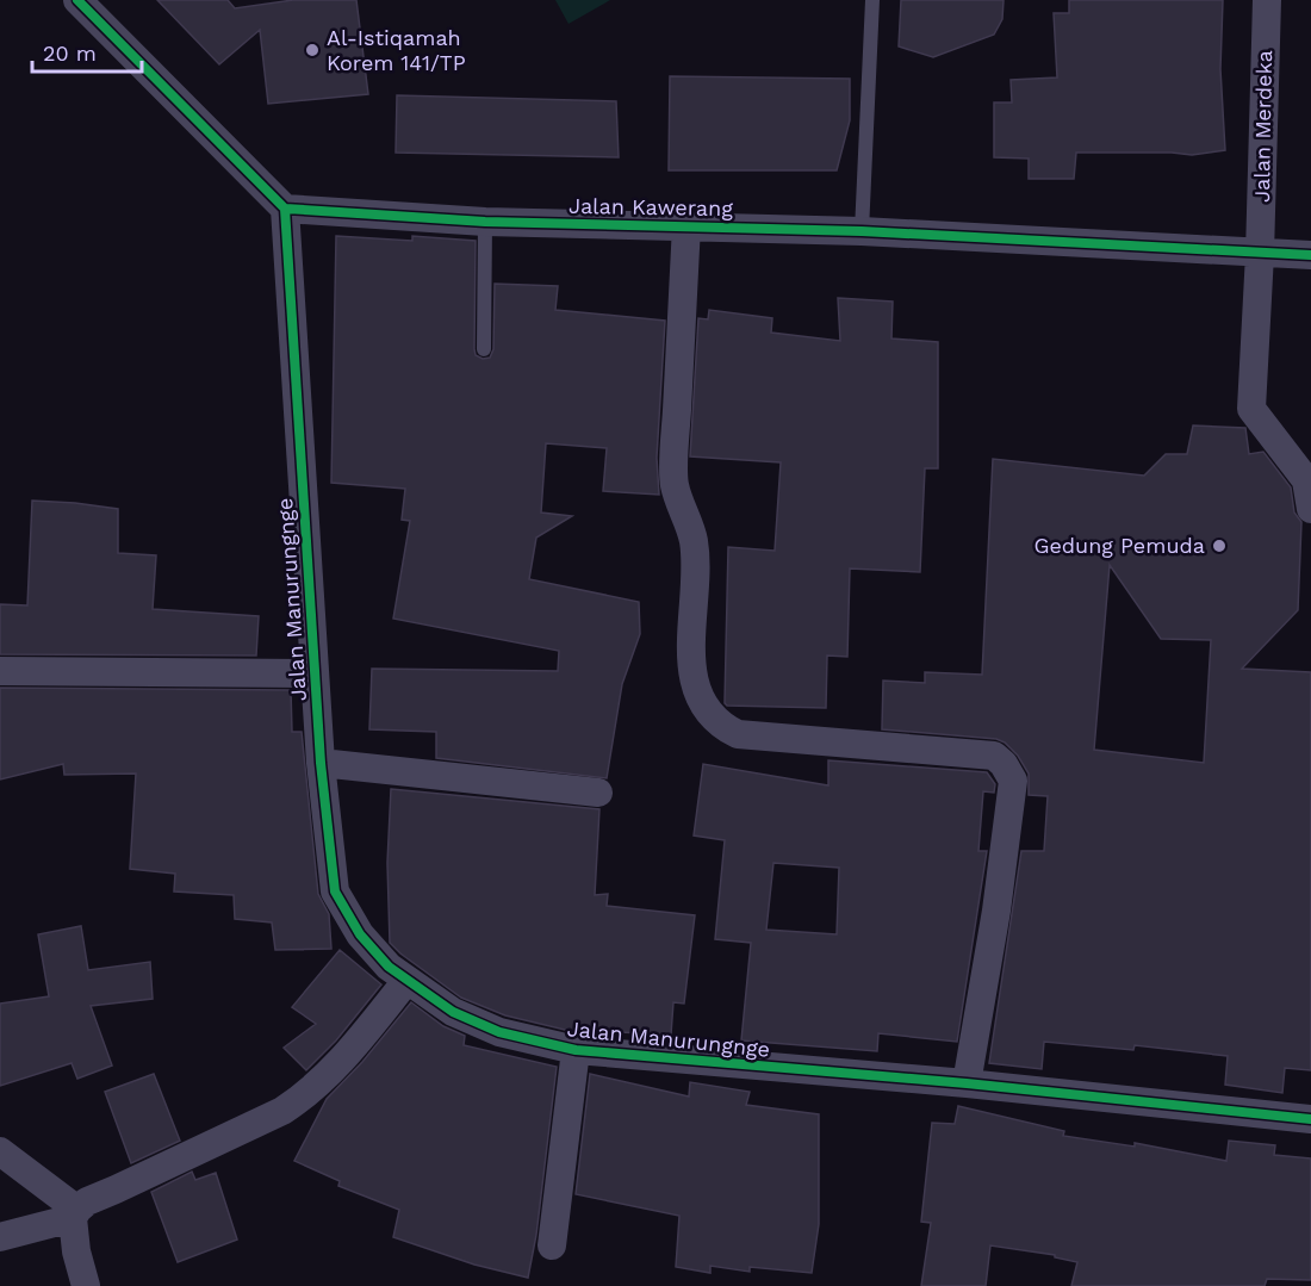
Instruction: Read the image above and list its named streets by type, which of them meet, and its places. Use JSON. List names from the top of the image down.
{
  "streets": {
    "street": ["Jalan Merdeka", "Jalan Kawerang", "Jalan Manurungnge"]
  },
  "crossings": [
    ["Jalan Merdeka", "Jalan Kawerang"],
    ["Jalan Kawerang", "Jalan Manurungnge"]
  ],
  "places": ["Al-Istiqamah Korem 141/TP", "Gedung Pemuda"],
  "scale_bar": "20 m"
}
